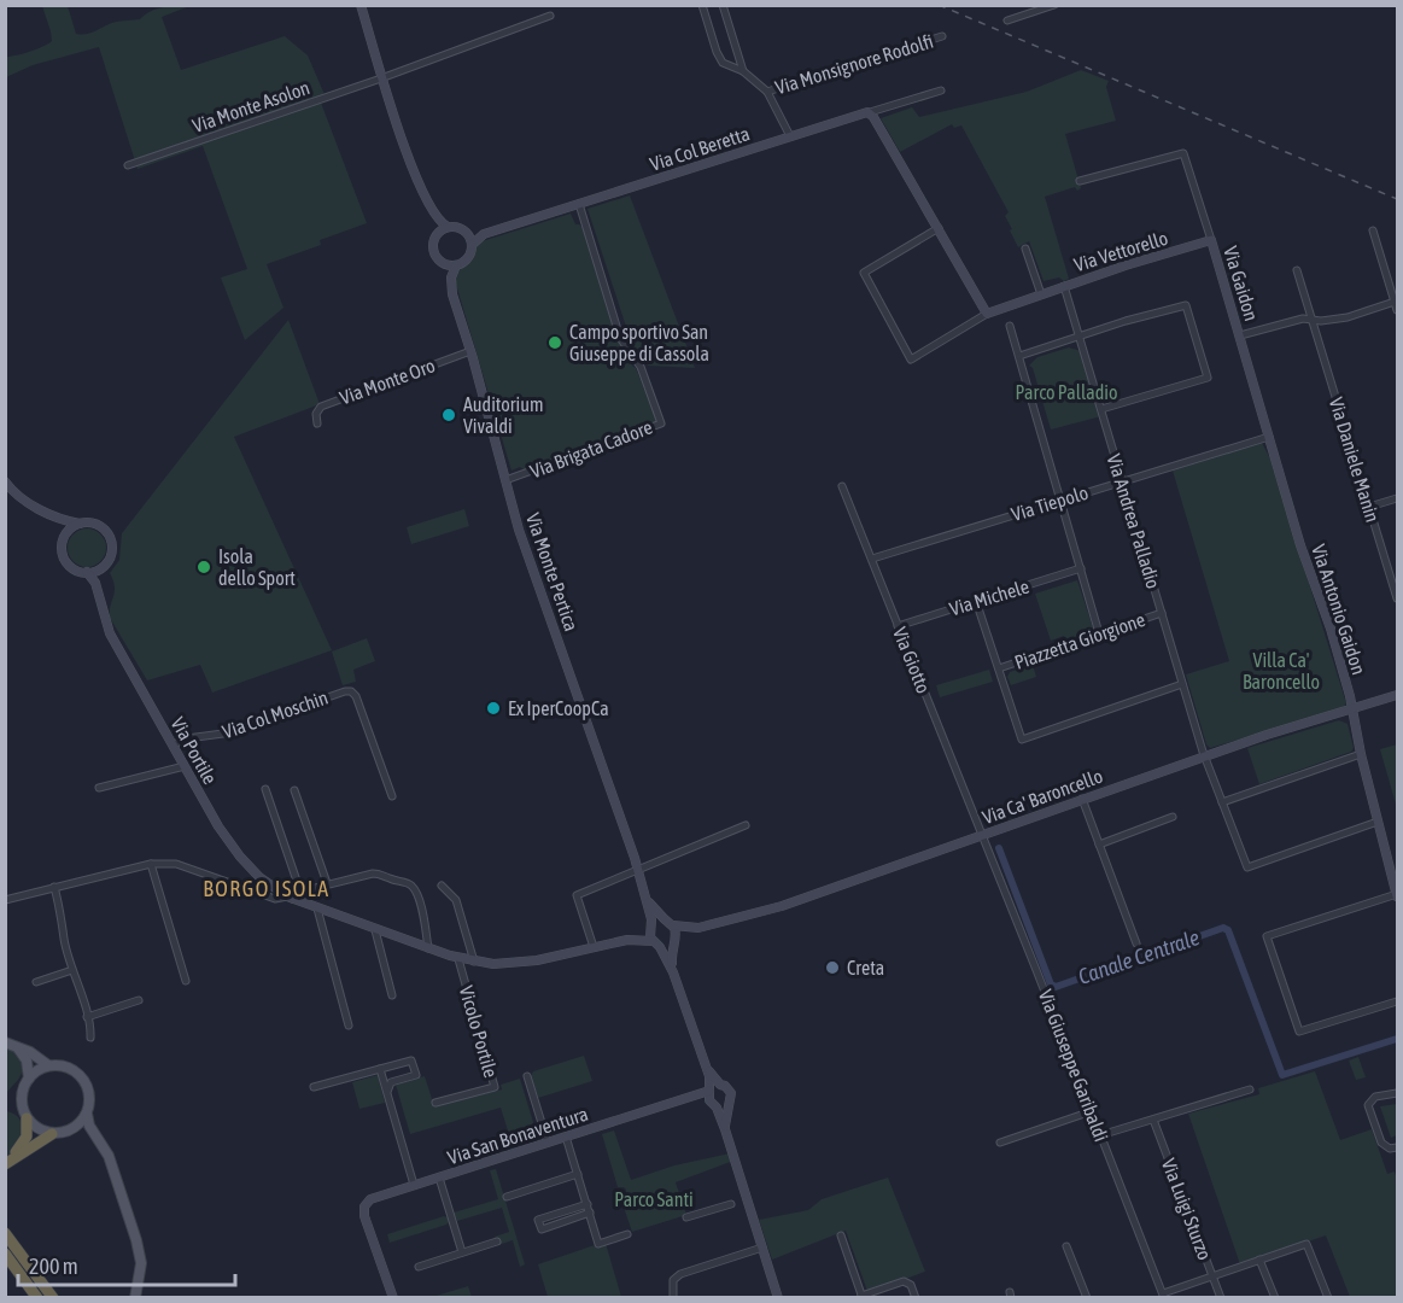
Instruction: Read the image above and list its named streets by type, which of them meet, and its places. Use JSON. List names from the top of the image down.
{
  "streets": {
    "street": [
      "Via Monsignore Rodolfi",
      "Via Monte Asolon",
      "Via Col Beretta",
      "Via Vettorello",
      "Via Gaidon",
      "Via Monte Oro",
      "Via Brigata Cadore",
      "Via Daniele Manin",
      "Via Tiepolo",
      "Via Andrea Palladio",
      "Via Monte Pertica",
      "Via Michele",
      "Via Antonio Gaidon",
      "Piazzetta Giorgione",
      "Via Giotto",
      "Via Col Moschin",
      "Via Portile",
      "Via Ca' Baroncello",
      "Vicolo Portile",
      "Via Giuseppe Garibaldi",
      "Via San Bonaventura",
      "Via Luigi Sturzo"
    ]
  },
  "crossings": [
    ["Via Col Beretta", "Via Brigata Cadore"],
    ["Via Col Beretta", "Via Monte Pertica"],
    ["Via Vettorello", "Via Gaidon"],
    ["Via Vettorello", "Via Andrea Palladio"],
    ["Via Gaidon", "Via Antonio Gaidon"],
    ["Via Monte Oro", "Via Monte Pertica"],
    ["Via Brigata Cadore", "Via Monte Pertica"],
    ["Via Tiepolo", "Via Andrea Palladio"],
    ["Via Tiepolo", "Via Antonio Gaidon"],
    ["Via Tiepolo", "Via Giotto"],
    ["Via Andrea Palladio", "Via Antonio Gaidon"],
    ["Via Andrea Palladio", "Piazzetta Giorgione"],
    ["Via Andrea Palladio", "Via Ca' Baroncello"],
    ["Via Monte Pertica", "Via Portile"],
    ["Via Monte Pertica", "Via Ca' Baroncello"],
    ["Via Michele", "Via Giotto"],
    ["Via Antonio Gaidon", "Via Ca' Baroncello"],
    ["Via Giotto", "Via Ca' Baroncello"],
    ["Via Giotto", "Via Giuseppe Garibaldi"],
    ["Via Col Moschin", "Via Portile"],
    ["Via Portile", "Via Ca' Baroncello"],
    ["Via Portile", "Vicolo Portile"],
    ["Via Ca' Baroncello", "Via Giuseppe Garibaldi"]
  ],
  "districts": ["BORGO ISOLA"],
  "water": ["Canale Centrale"],
  "parks": ["Parco Palladio", "Villa Ca' Baroncello", "Parco Santi"],
  "places": [
    "Campo sportivo San Giuseppe di Cassola",
    "Auditorium Vivaldi",
    "Isola dello Sport",
    "Ex IperCoopCa",
    "Creta"
  ],
  "scale_bar": "200 m"
}
